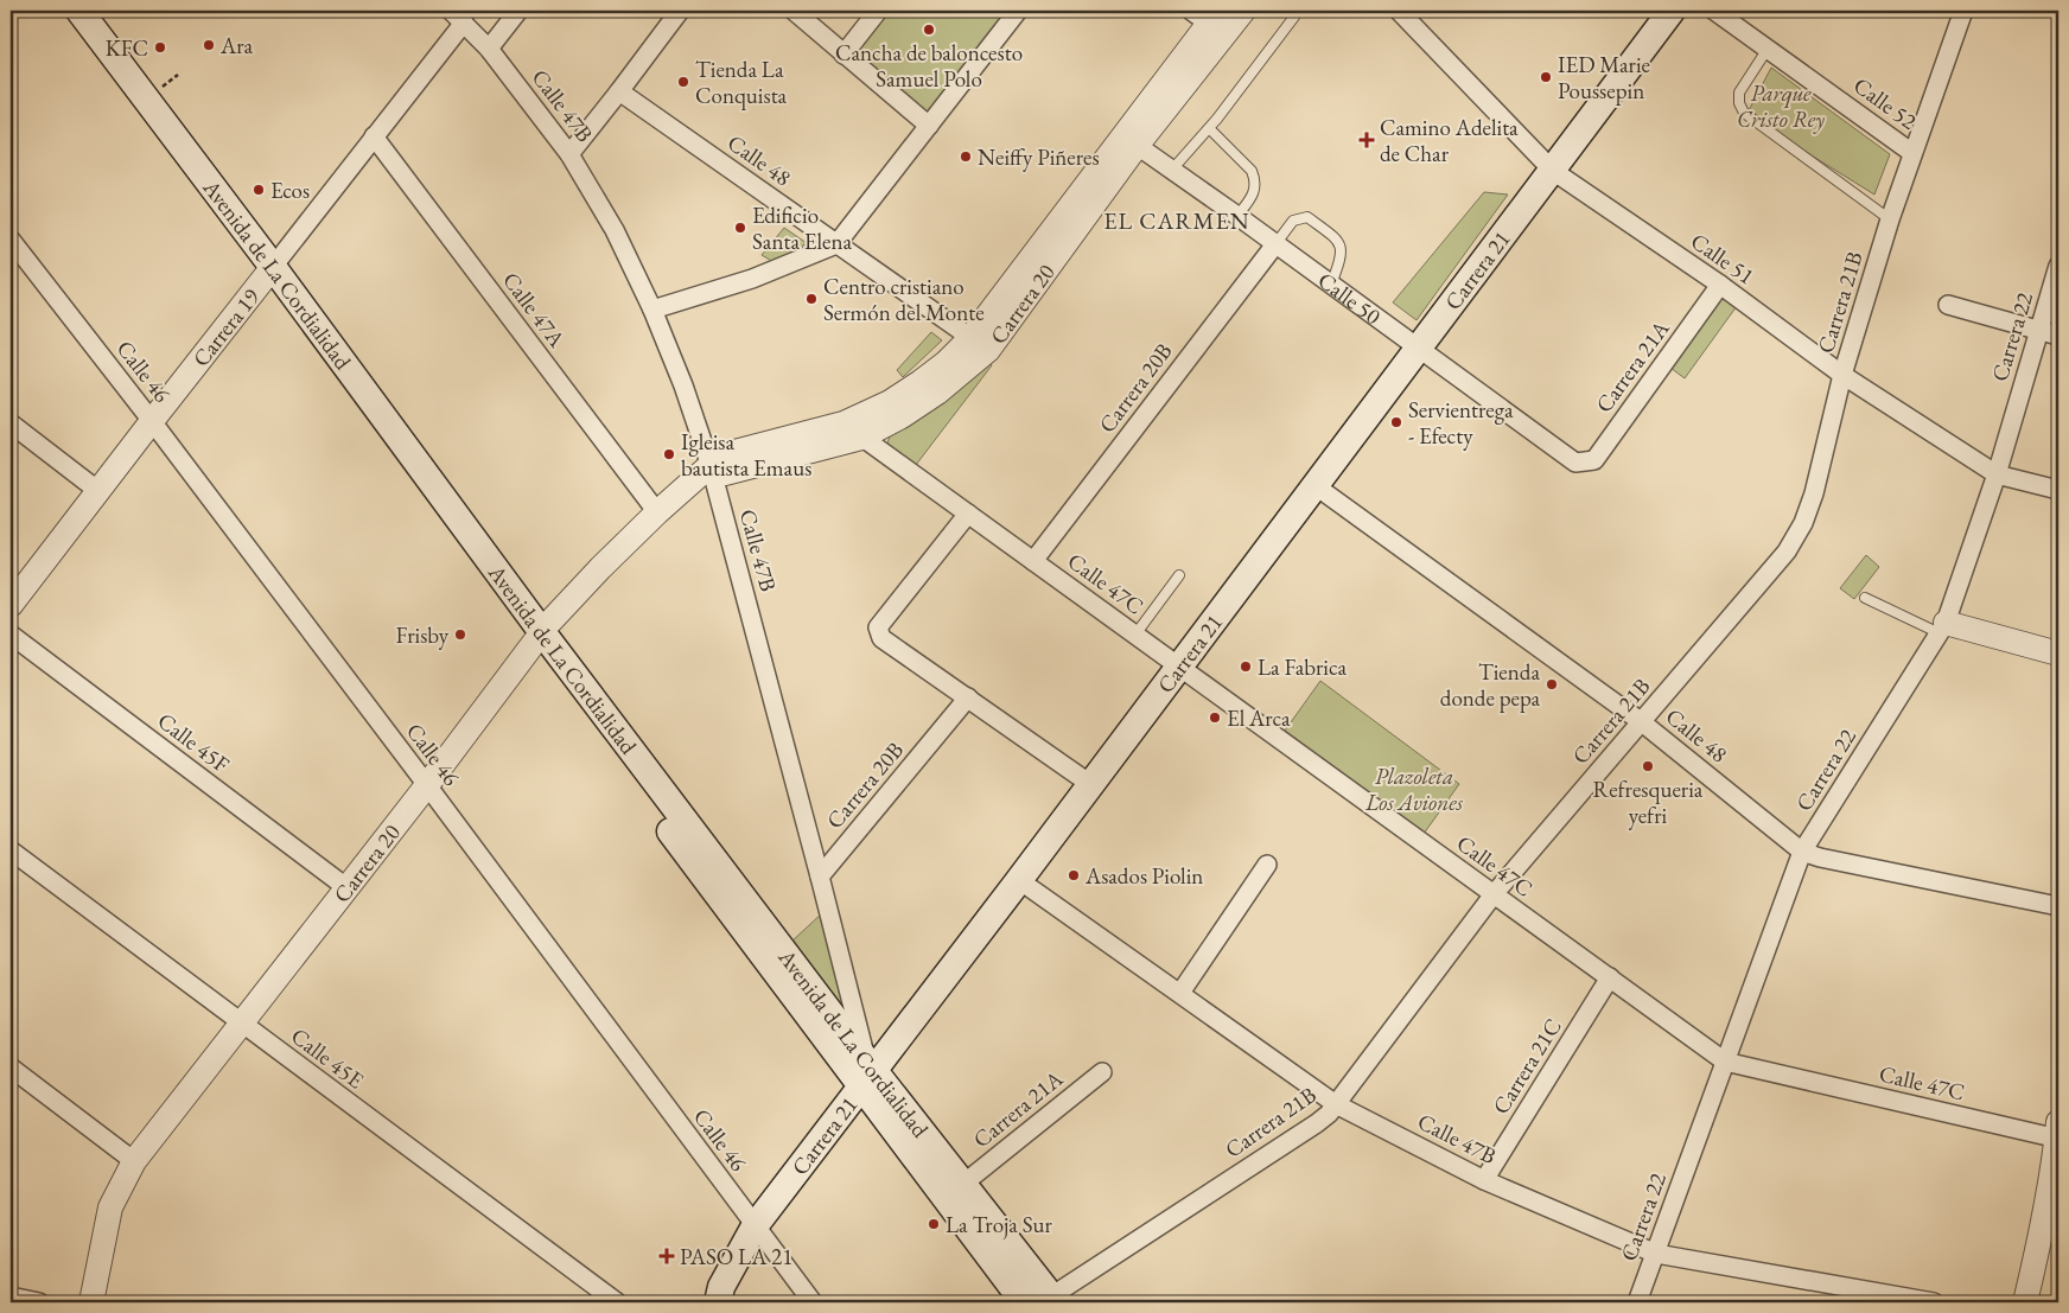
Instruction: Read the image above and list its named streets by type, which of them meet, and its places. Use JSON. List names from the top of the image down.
{
  "streets": {
    "main road": ["Carrera 21", "Avenida de La Cordialidad"],
    "street": [
      "Calle 52",
      "Calle 47B",
      "Calle 48",
      "Calle 51",
      "Calle 50",
      "Carrera 21B",
      "Carrera 20",
      "Calle 47A",
      "Carrera 19",
      "Carrera 22",
      "Carrera 21A",
      "Calle 46",
      "Carrera 20B",
      "Calle 47C",
      "Calle 45F",
      "Calle 45E",
      "Carrera 21C"
    ]
  },
  "crossings": [
    ["Calle 52", "Carrera 21B"],
    ["Calle 47B", "Carrera 21"],
    ["Calle 47B", "Avenida de La Cordialidad"],
    ["Calle 47B", "Carrera 21B"],
    ["Calle 47B", "Carrera 20"],
    ["Calle 47B", "Carrera 19"],
    ["Calle 47B", "Carrera 22"],
    ["Calle 47B", "Carrera 20B"],
    ["Calle 47B", "Carrera 21C"],
    ["Calle 48", "Carrera 21"],
    ["Calle 48", "Carrera 21B"],
    ["Calle 48", "Carrera 20"],
    ["Calle 48", "Carrera 22"],
    ["Calle 51", "Carrera 21"],
    ["Calle 51", "Carrera 21B"],
    ["Calle 51", "Carrera 22"],
    ["Calle 51", "Carrera 21A"],
    ["Carrera 21", "Avenida de La Cordialidad"],
    ["Carrera 21", "Calle 50"],
    ["Carrera 21", "Calle 46"],
    ["Carrera 21", "Calle 47C"],
    ["Avenida de La Cordialidad", "Carrera 21B"],
    ["Avenida de La Cordialidad", "Carrera 20"],
    ["Avenida de La Cordialidad", "Carrera 19"],
    ["Avenida de La Cordialidad", "Carrera 21A"],
    ["Calle 50", "Carrera 20"],
    ["Calle 50", "Carrera 21A"],
    ["Calle 50", "Carrera 20B"],
    ["Carrera 21B", "Calle 47C"],
    ["Carrera 20", "Calle 47A"],
    ["Carrera 20", "Calle 46"],
    ["Carrera 20", "Calle 47C"],
    ["Carrera 20", "Calle 45F"],
    ["Carrera 20", "Calle 45E"],
    ["Calle 47A", "Carrera 19"],
    ["Carrera 19", "Calle 46"],
    ["Carrera 22", "Calle 47C"],
    ["Carrera 20B", "Calle 47C"],
    ["Calle 47C", "Carrera 21C"]
  ],
  "districts": ["EL CARMEN"],
  "parks": ["Parque Cristo Rey", "Plazoleta Los Aviones"],
  "places": {
    "other": [
      "Cancha de baloncesto Samuel Polo",
      "Ara",
      "KFC",
      "IED Marie Poussepin",
      "Tienda La Conquista",
      "Neiffy Piñeres",
      "Ecos",
      "Edificio Santa Elena",
      "Centro cristiano Sermón del Monte",
      "Servientrega - Efecty",
      "Igleisa bautista Emaus",
      "Frisby",
      "La Fabrica",
      "Tienda donde pepa",
      "El Arca",
      "Refresqueria yefri",
      "Asados Piolin",
      "La Troja Sur"
    ],
    "health": ["Camino Adelita de Char", "PASO LA 21"]
  }
}
